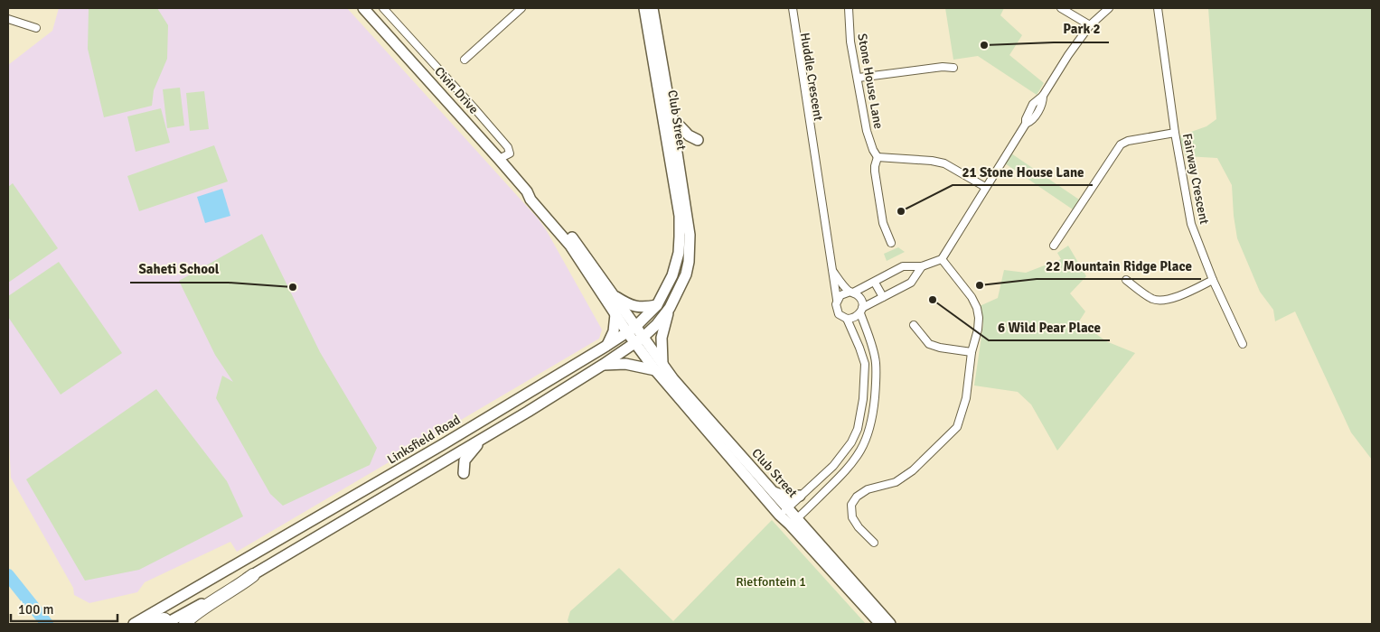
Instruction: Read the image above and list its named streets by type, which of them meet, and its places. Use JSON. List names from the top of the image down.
{
  "streets": {
    "main road": ["Civin Drive", "Club Street", "Linksfield Road"],
    "street": ["Huddle Crescent", "Stone House Lane", "Fairway Crescent"]
  },
  "crossings": [
    ["Civin Drive", "Club Street"],
    ["Civin Drive", "Linksfield Road"],
    ["Club Street", "Linksfield Road"]
  ],
  "parks": ["Rietfontein 1"],
  "places": [
    "Park 2",
    "21 Stone House Lane",
    "22 Mountain Ridge Place",
    "Saheti School",
    "6 Wild Pear Place"
  ],
  "scale_bar": "100 m"
}
